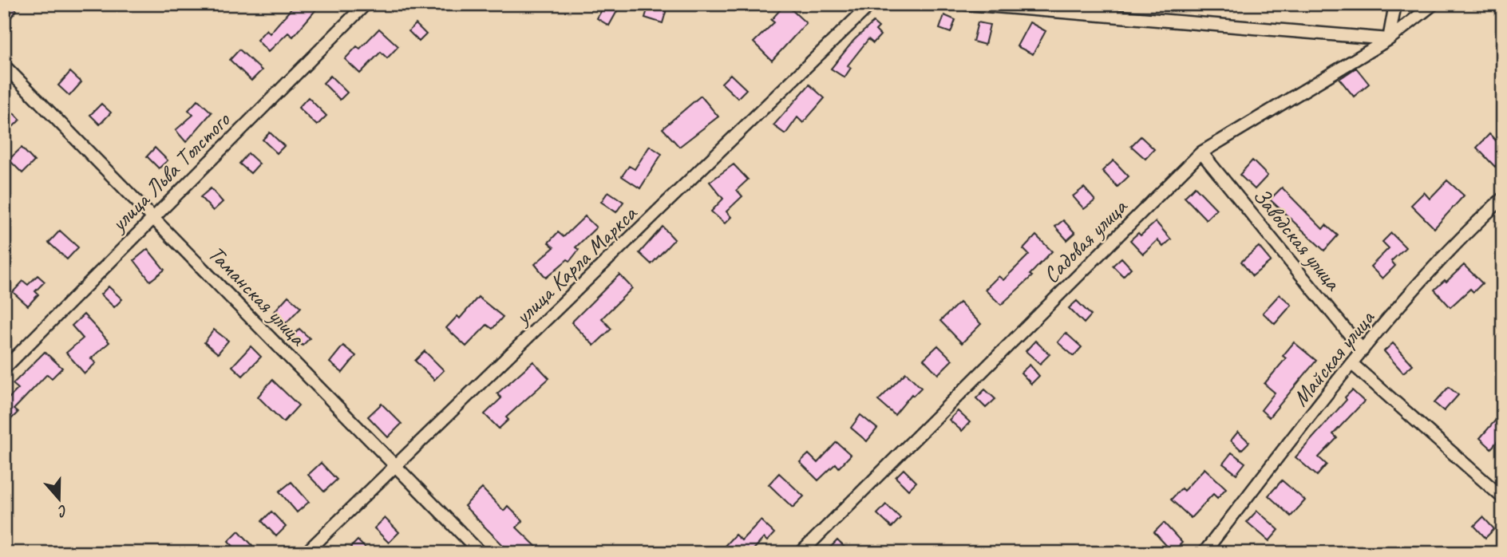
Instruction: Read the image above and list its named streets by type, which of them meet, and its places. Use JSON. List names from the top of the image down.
{
  "streets": {
    "street": [
      "улица Льва Толстого",
      "Заводская улица",
      "Садовая улица",
      "улица Карла Маркса",
      "Таманская улица",
      "Майская улица"
    ]
  },
  "crossings": [
    ["улица Льва Толстого", "Таманская улица"],
    ["Заводская улица", "Садовая улица"],
    ["Заводская улица", "Майская улица"],
    ["улица Карла Маркса", "Таманская улица"]
  ],
  "north": "bottom"
}
